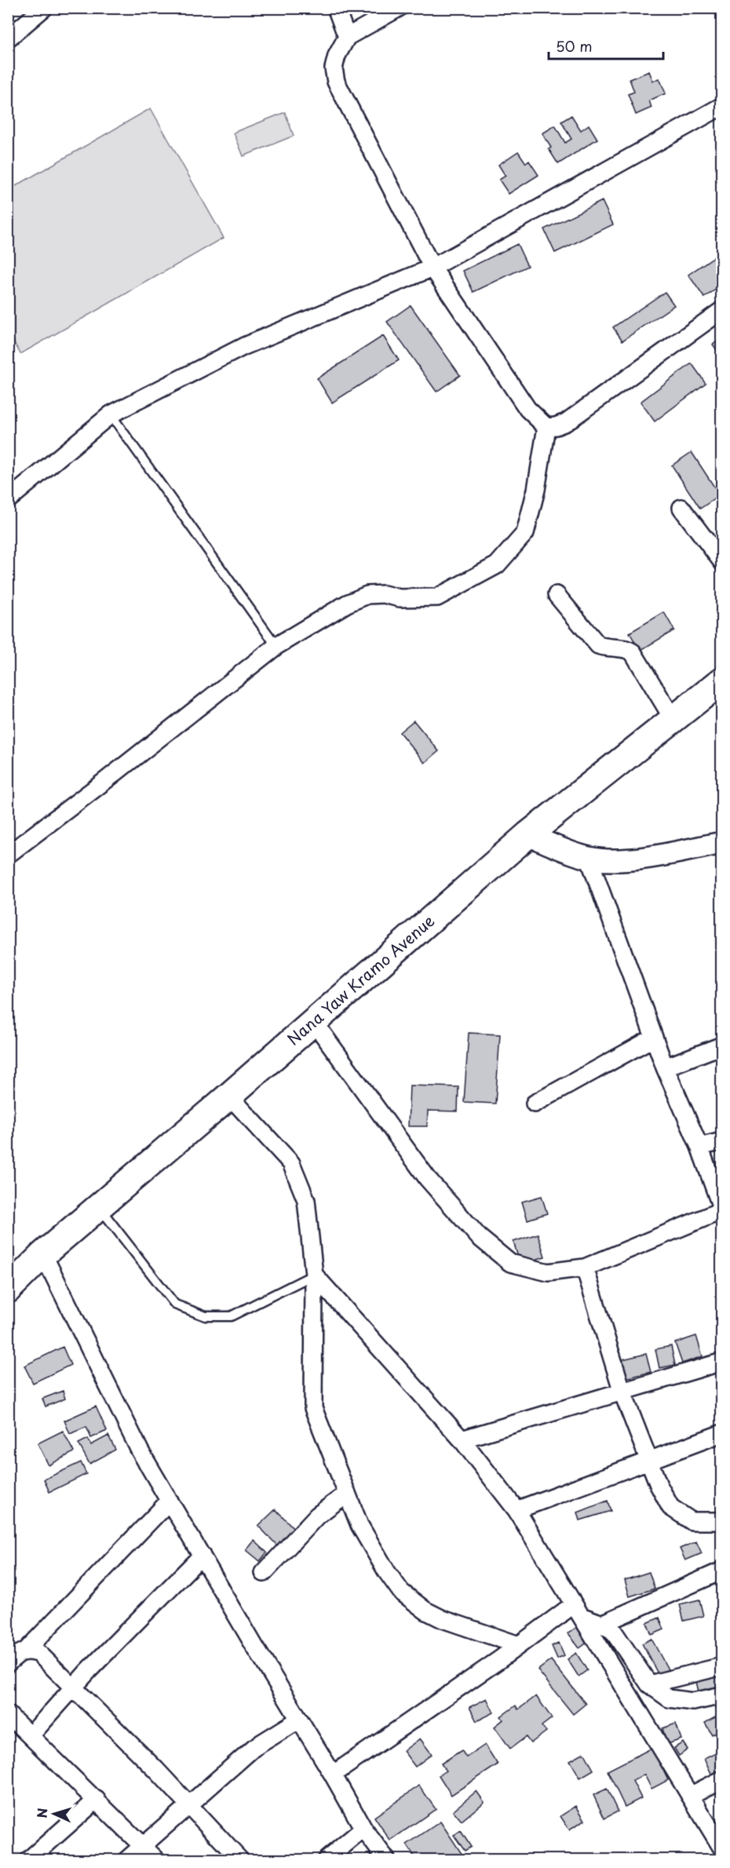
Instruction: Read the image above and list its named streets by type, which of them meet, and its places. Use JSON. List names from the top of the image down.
{
  "streets": {
    "main road": ["Nana Yaw Kramo Avenue"]
  },
  "scale_bar": "50 m",
  "north": "left"
}
